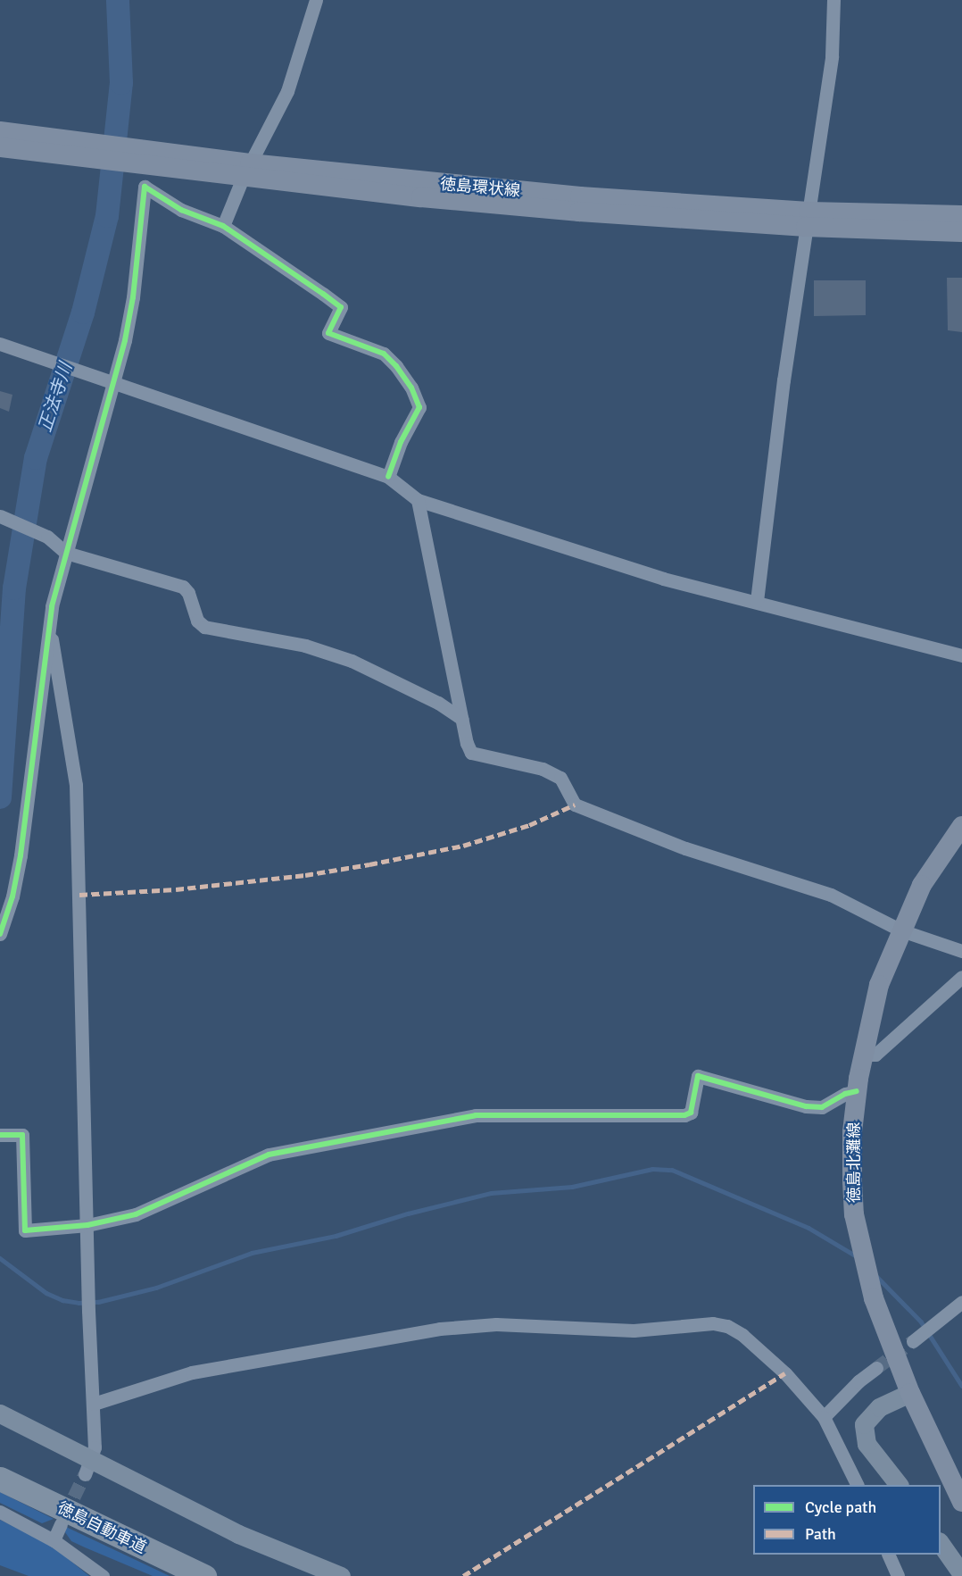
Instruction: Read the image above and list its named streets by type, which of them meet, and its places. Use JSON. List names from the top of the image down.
{
  "streets": {
    "highway": ["徳島自動車道"],
    "main road": ["徳島環状線", "徳島北灘線"]
  },
  "water": ["正法寺川"],
  "legend": ["Cycle path", "Path"]
}
